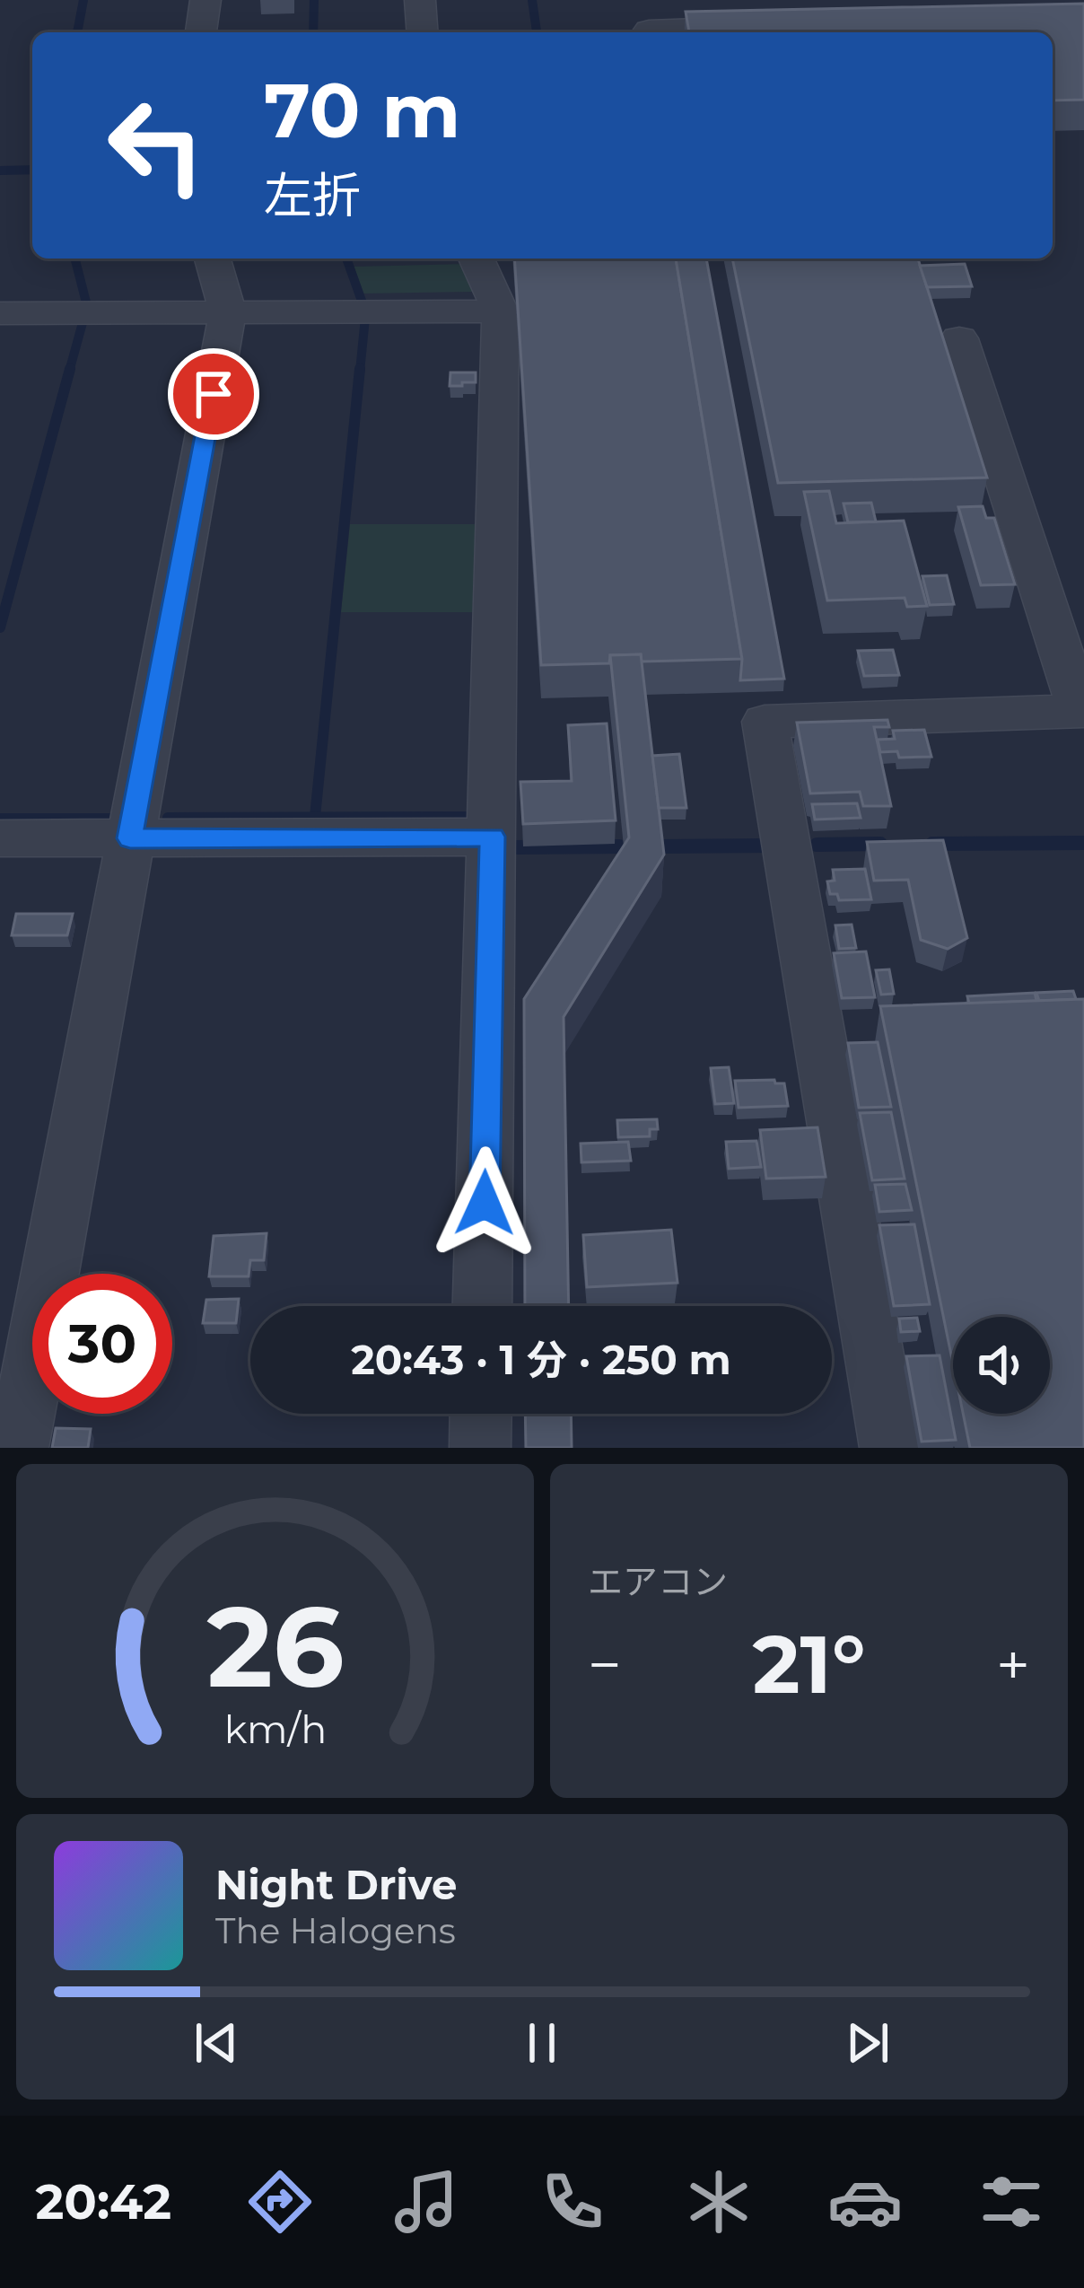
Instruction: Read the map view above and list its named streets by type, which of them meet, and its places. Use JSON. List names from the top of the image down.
{
  "page": {
    "turn": ["70 m", "左折"],
    "limit": "30",
    "trip": "20:43 · 1 分 · 250 m",
    "tile": "エアコン",
    "heat": ["−", "21°", "+"],
    "song": ["Night Drive", "The Halogens"],
    "tabs": "20:42",
    "gauge": ["26", "km/h"]
  }
}
